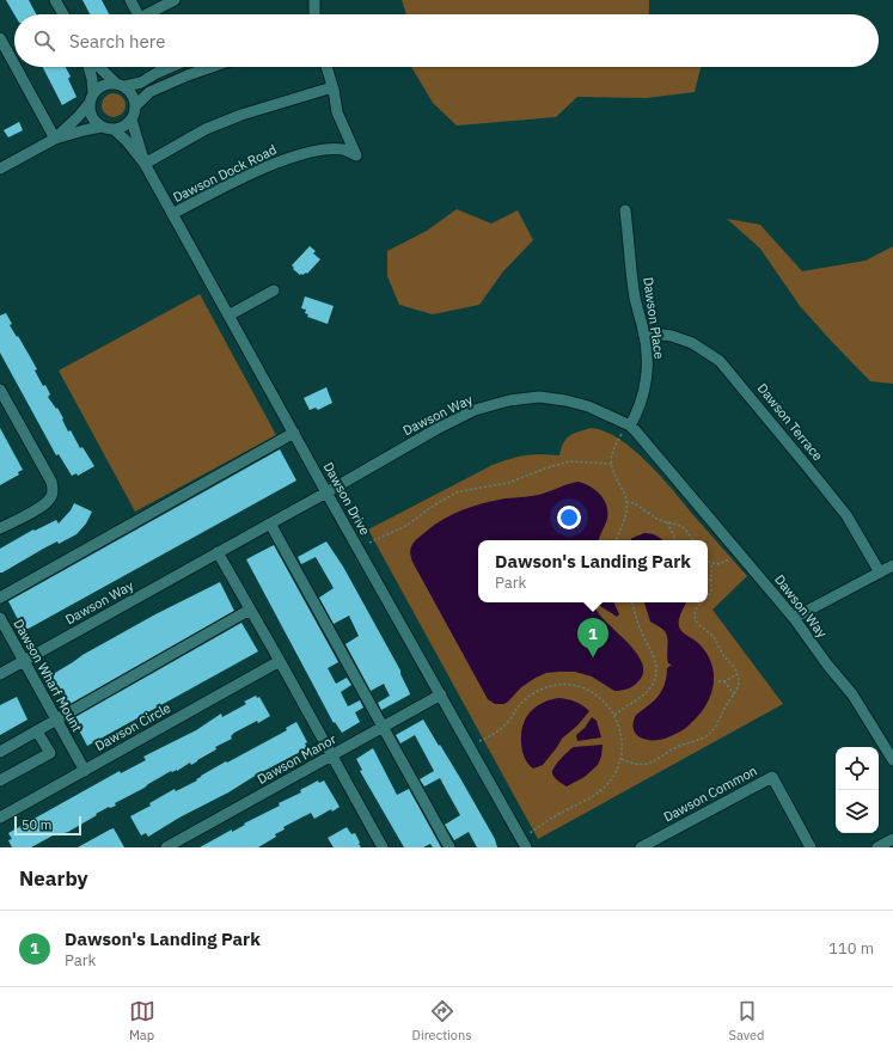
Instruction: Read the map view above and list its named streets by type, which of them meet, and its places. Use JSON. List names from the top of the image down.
{
  "streets": {
    "street": [
      "Dawson Dock Road",
      "Dawson Place",
      "Dawson Way",
      "Dawson Terrace",
      "Dawson Drive",
      "Dawson Wharf Mount",
      "Dawson Circle",
      "Dawson Manor",
      "Dawson Common"
    ]
  },
  "crossings": [
    ["Dawson Dock Road", "Dawson Drive"],
    ["Dawson Place", "Dawson Way"],
    ["Dawson Place", "Dawson Terrace"],
    ["Dawson Way", "Dawson Drive"],
    ["Dawson Way", "Dawson Wharf Mount"],
    ["Dawson Drive", "Dawson Manor"],
    ["Dawson Wharf Mount", "Dawson Circle"]
  ],
  "scale_bar": "50 m",
  "page": {
    "search": "Search here",
    "popup": ["Dawson's Landing Park", "Park"],
    "pins": "1",
    "scale": "50 m",
    "heading": "Nearby",
    "list": [
      {
        "mark": "1",
        "name": "Dawson's Landing Park",
        "note": "Park",
        "value": "110 m"
      }
    ],
    "nav": ["Map", "Directions", "Saved"]
  }
}
